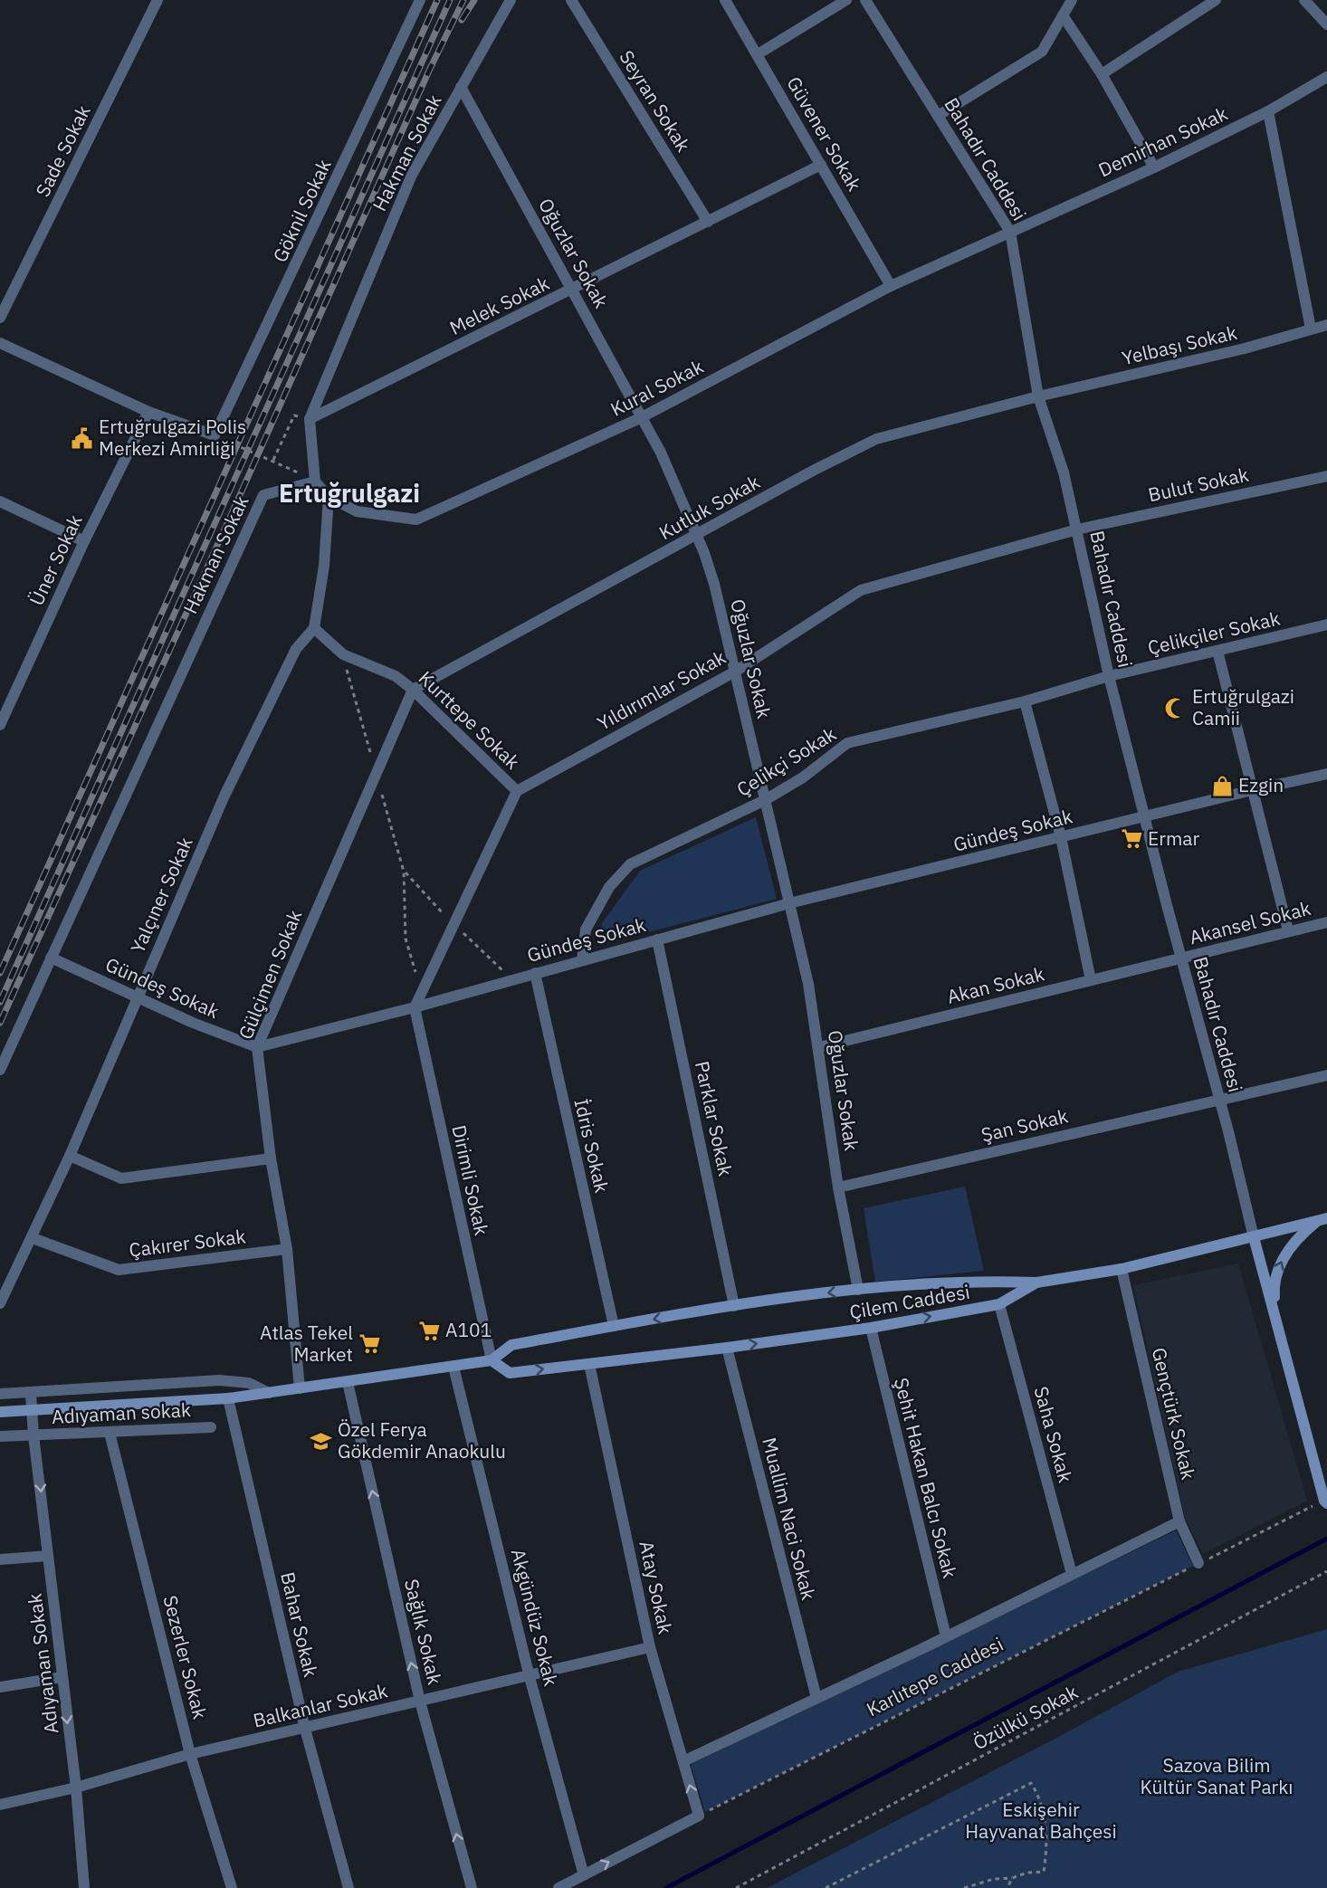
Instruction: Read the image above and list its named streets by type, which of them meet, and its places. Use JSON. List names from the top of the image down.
{
  "streets": {
    "main road": ["Çilem Caddesi"],
    "street": [
      "Seyran Sokak",
      "Güvener Sokak",
      "Demirhan Sokak",
      "Sade Sokak",
      "Hakman Sokak",
      "Bahadır Caddesi",
      "Göknil Sokak",
      "Oğuzlar Sokak",
      "Melek Sokak",
      "Yelbaşı Sokak",
      "Kural Sokak",
      "Bulut Sokak",
      "Kutluk Sokak",
      "Üner Sokak",
      "Çelikçiler Sokak",
      "Yıldırımlar Sokak",
      "Kurttepe Sokak",
      "Çelikçi Sokak",
      "Gündeş Sokak",
      "Yalçıner Sokak",
      "Akansel Sokak",
      "Gülçimen Sokak",
      "Akan Sokak",
      "Parklar Sokak",
      "Şan Sokak",
      "İdris Sokak",
      "Dirimli Sokak",
      "Çakırer Sokak",
      "Adıyaman sokak",
      "Gençtürk Sokak",
      "Saha Sokak",
      "Şehit Hakan Balcı Sokak",
      "Muallim Naci Sokak",
      "Atay Sokak",
      "Akgündüz Sokak",
      "Bahar Sokak",
      "Sağlık Sokak",
      "Sezerler Sokak",
      "Adıyaman Sokak",
      "Karlıtepe Caddesi",
      "Balkanlar Sokak"
    ],
    "path": ["Özülkü Sokak"]
  },
  "crossings": [
    ["Seyran Sokak", "Melek Sokak"],
    ["Güvener Sokak", "Melek Sokak"],
    ["Güvener Sokak", "Kural Sokak"],
    ["Demirhan Sokak", "Bahadır Caddesi"],
    ["Demirhan Sokak", "Kural Sokak"],
    ["Hakman Sokak", "Oğuzlar Sokak"],
    ["Hakman Sokak", "Melek Sokak"],
    ["Hakman Sokak", "Kural Sokak"],
    ["Hakman Sokak", "Gündeş Sokak"],
    ["Bahadır Caddesi", "Yelbaşı Sokak"],
    ["Bahadır Caddesi", "Kural Sokak"],
    ["Bahadır Caddesi", "Bulut Sokak"],
    ["Bahadır Caddesi", "Kutluk Sokak"],
    ["Bahadır Caddesi", "Çelikçiler Sokak"],
    ["Bahadır Caddesi", "Yıldırımlar Sokak"],
    ["Bahadır Caddesi", "Çelikçi Sokak"],
    ["Bahadır Caddesi", "Gündeş Sokak"],
    ["Bahadır Caddesi", "Akansel Sokak"],
    ["Bahadır Caddesi", "Akan Sokak"],
    ["Bahadır Caddesi", "Şan Sokak"],
    ["Bahadır Caddesi", "Çilem Caddesi"],
    ["Oğuzlar Sokak", "Melek Sokak"],
    ["Oğuzlar Sokak", "Kural Sokak"],
    ["Oğuzlar Sokak", "Kutluk Sokak"],
    ["Oğuzlar Sokak", "Yıldırımlar Sokak"],
    ["Oğuzlar Sokak", "Çelikçi Sokak"],
    ["Oğuzlar Sokak", "Gündeş Sokak"],
    ["Oğuzlar Sokak", "Akan Sokak"],
    ["Oğuzlar Sokak", "Şan Sokak"],
    ["Yelbaşı Sokak", "Kutluk Sokak"],
    ["Bulut Sokak", "Yıldırımlar Sokak"],
    ["Kutluk Sokak", "Kurttepe Sokak"],
    ["Kutluk Sokak", "Gülçimen Sokak"],
    ["Çelikçiler Sokak", "Çelikçi Sokak"],
    ["Yıldırımlar Sokak", "Kurttepe Sokak"],
    ["Kurttepe Sokak", "Yalçıner Sokak"],
    ["Kurttepe Sokak", "Gülçimen Sokak"],
    ["Çelikçi Sokak", "Gündeş Sokak"],
    ["Gündeş Sokak", "Yalçıner Sokak"],
    ["Gündeş Sokak", "Gülçimen Sokak"],
    ["Gündeş Sokak", "Parklar Sokak"],
    ["Gündeş Sokak", "İdris Sokak"],
    ["Gündeş Sokak", "Dirimli Sokak"],
    ["Yalçıner Sokak", "Çakırer Sokak"],
    ["Akansel Sokak", "Akan Sokak"],
    ["Gülçimen Sokak", "Çakırer Sokak"],
    ["Dirimli Sokak", "Çilem Caddesi"],
    ["Çilem Caddesi", "Gençtürk Sokak"],
    ["Çilem Caddesi", "Saha Sokak"],
    ["Çilem Caddesi", "Şehit Hakan Balcı Sokak"],
    ["Çilem Caddesi", "Muallim Naci Sokak"],
    ["Çilem Caddesi", "Atay Sokak"],
    ["Adıyaman sokak", "Sezerler Sokak"],
    ["Adıyaman sokak", "Adıyaman Sokak"],
    ["Gençtürk Sokak", "Karlıtepe Caddesi"],
    ["Saha Sokak", "Karlıtepe Caddesi"],
    ["Şehit Hakan Balcı Sokak", "Karlıtepe Caddesi"],
    ["Muallim Naci Sokak", "Karlıtepe Caddesi"],
    ["Atay Sokak", "Karlıtepe Caddesi"],
    ["Atay Sokak", "Balkanlar Sokak"],
    ["Akgündüz Sokak", "Balkanlar Sokak"],
    ["Bahar Sokak", "Balkanlar Sokak"],
    ["Sağlık Sokak", "Balkanlar Sokak"],
    ["Sezerler Sokak", "Balkanlar Sokak"],
    ["Adıyaman Sokak", "Balkanlar Sokak"]
  ],
  "one_way": ["Sağlık Sokak", "Adıyaman Sokak"],
  "districts": ["Ertuğrulgazi"],
  "parks": ["Sazova Bilim Kültür Sanat Parkı", "Eskişehir Hayvanat Bahçesi"],
  "places": {
    "public building": ["Ertuğrulgazi Polis Merkezi Amirliği"],
    "mosque": ["Ertuğrulgazi Camii"],
    "shop": ["Ezgin"],
    "supermarket": ["Ermar", "A101", "Atlas Tekel Market"],
    "school or university": ["Özel Ferya Gökdemir Anaokulu"]
  }
}
